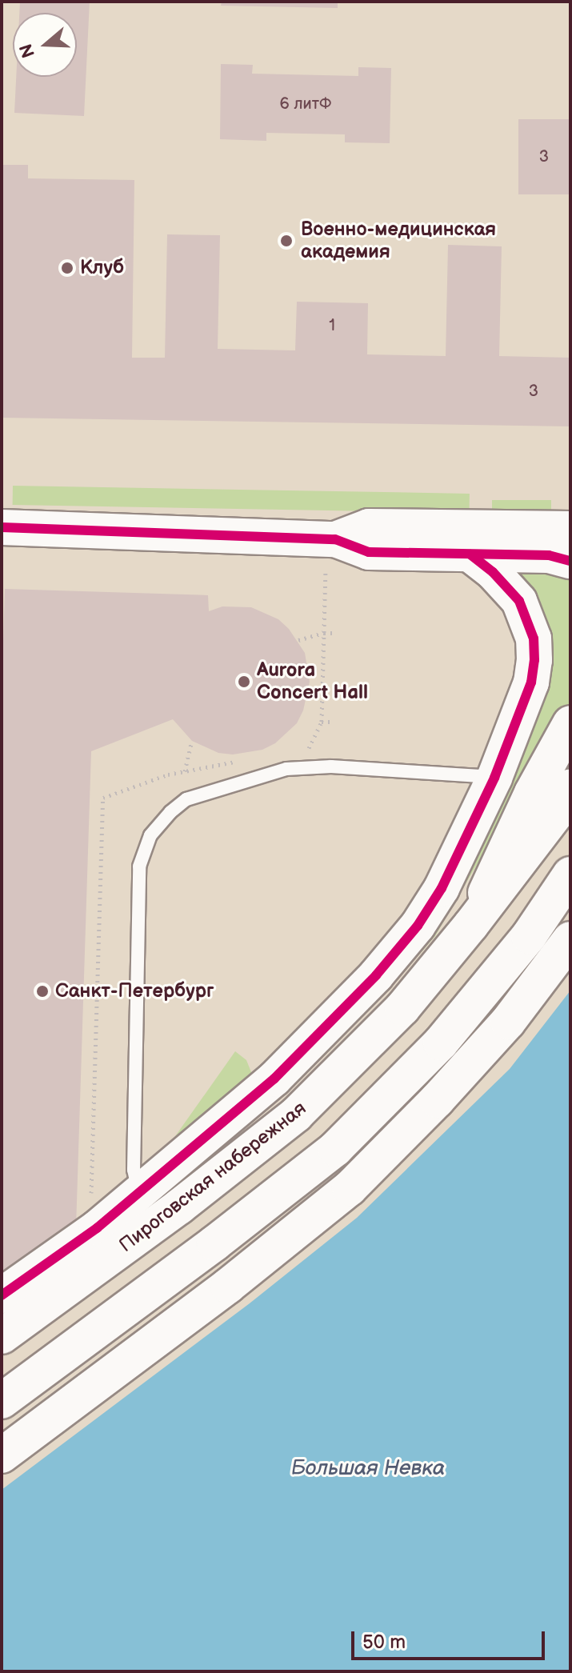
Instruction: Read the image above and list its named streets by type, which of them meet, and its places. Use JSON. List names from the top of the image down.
{
  "streets": {
    "main road": ["Пироговская набережная"]
  },
  "water": ["Большая Невка"],
  "places": [
    "Военно-медицинская академия",
    "Клуб",
    "Aurora Concert Hall",
    "Санкт-Петербург"
  ],
  "house_numbers": [
    "6 литФ",
    "3",
    "1",
    "3"
  ],
  "scale_bar": "50 m",
  "north": "left"
}
